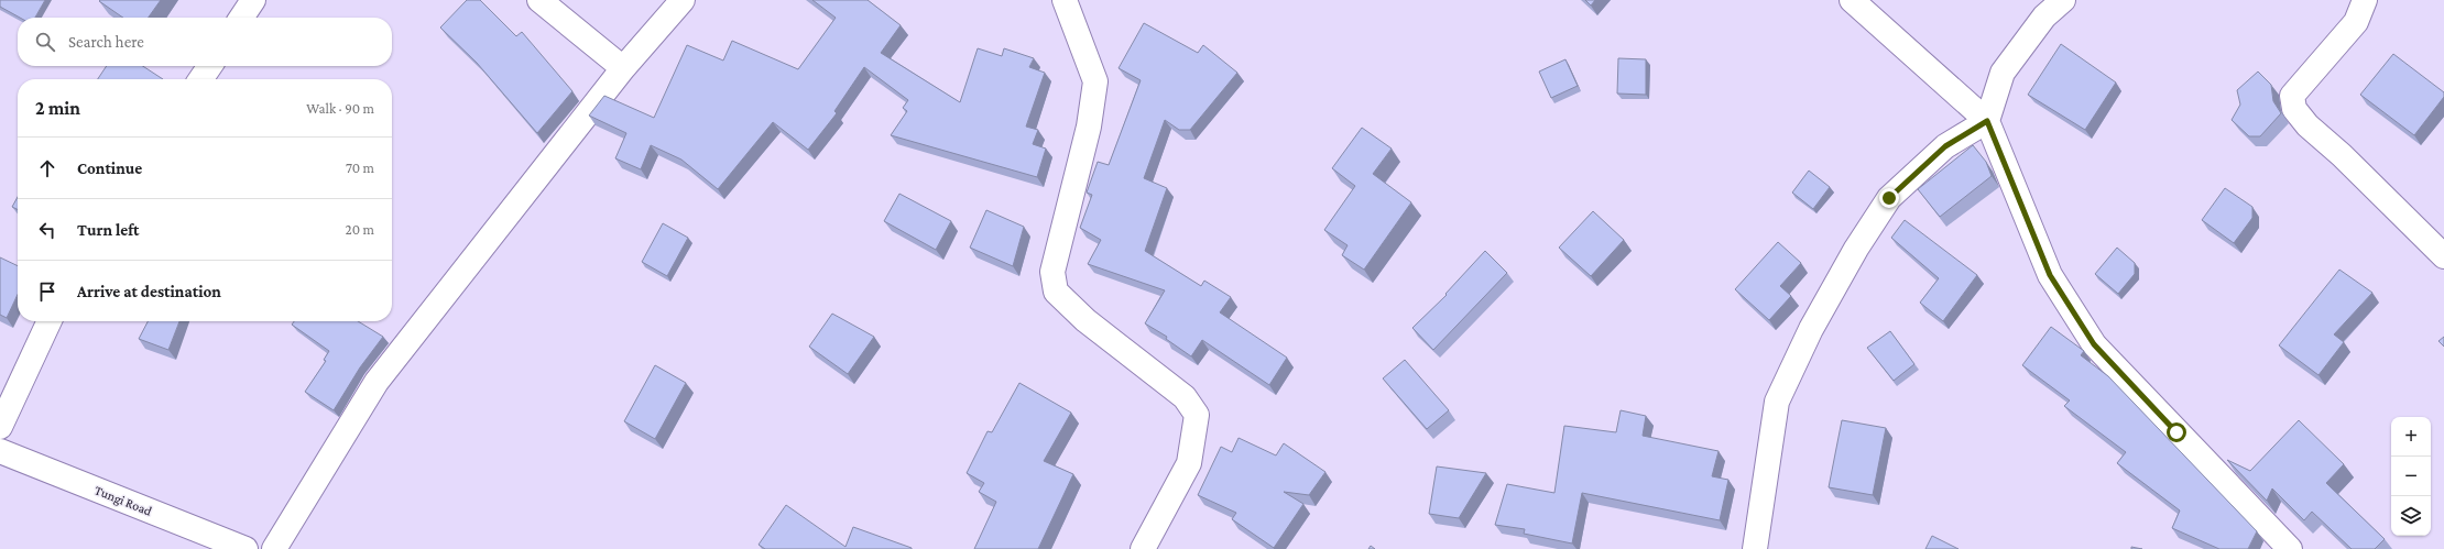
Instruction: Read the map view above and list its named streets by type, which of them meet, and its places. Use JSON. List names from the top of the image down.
{
  "streets": {
    "street": ["Tungi Road"]
  },
  "page": {
    "search": "Search here",
    "heading": ["2 min", "Walk · 90 m"],
    "list": [
      ["Continue", "70 m"],
      ["Turn left", "20 m"],
      "Arrive at destination"
    ],
    "map_buttons": ["+", "−"]
  }
}
